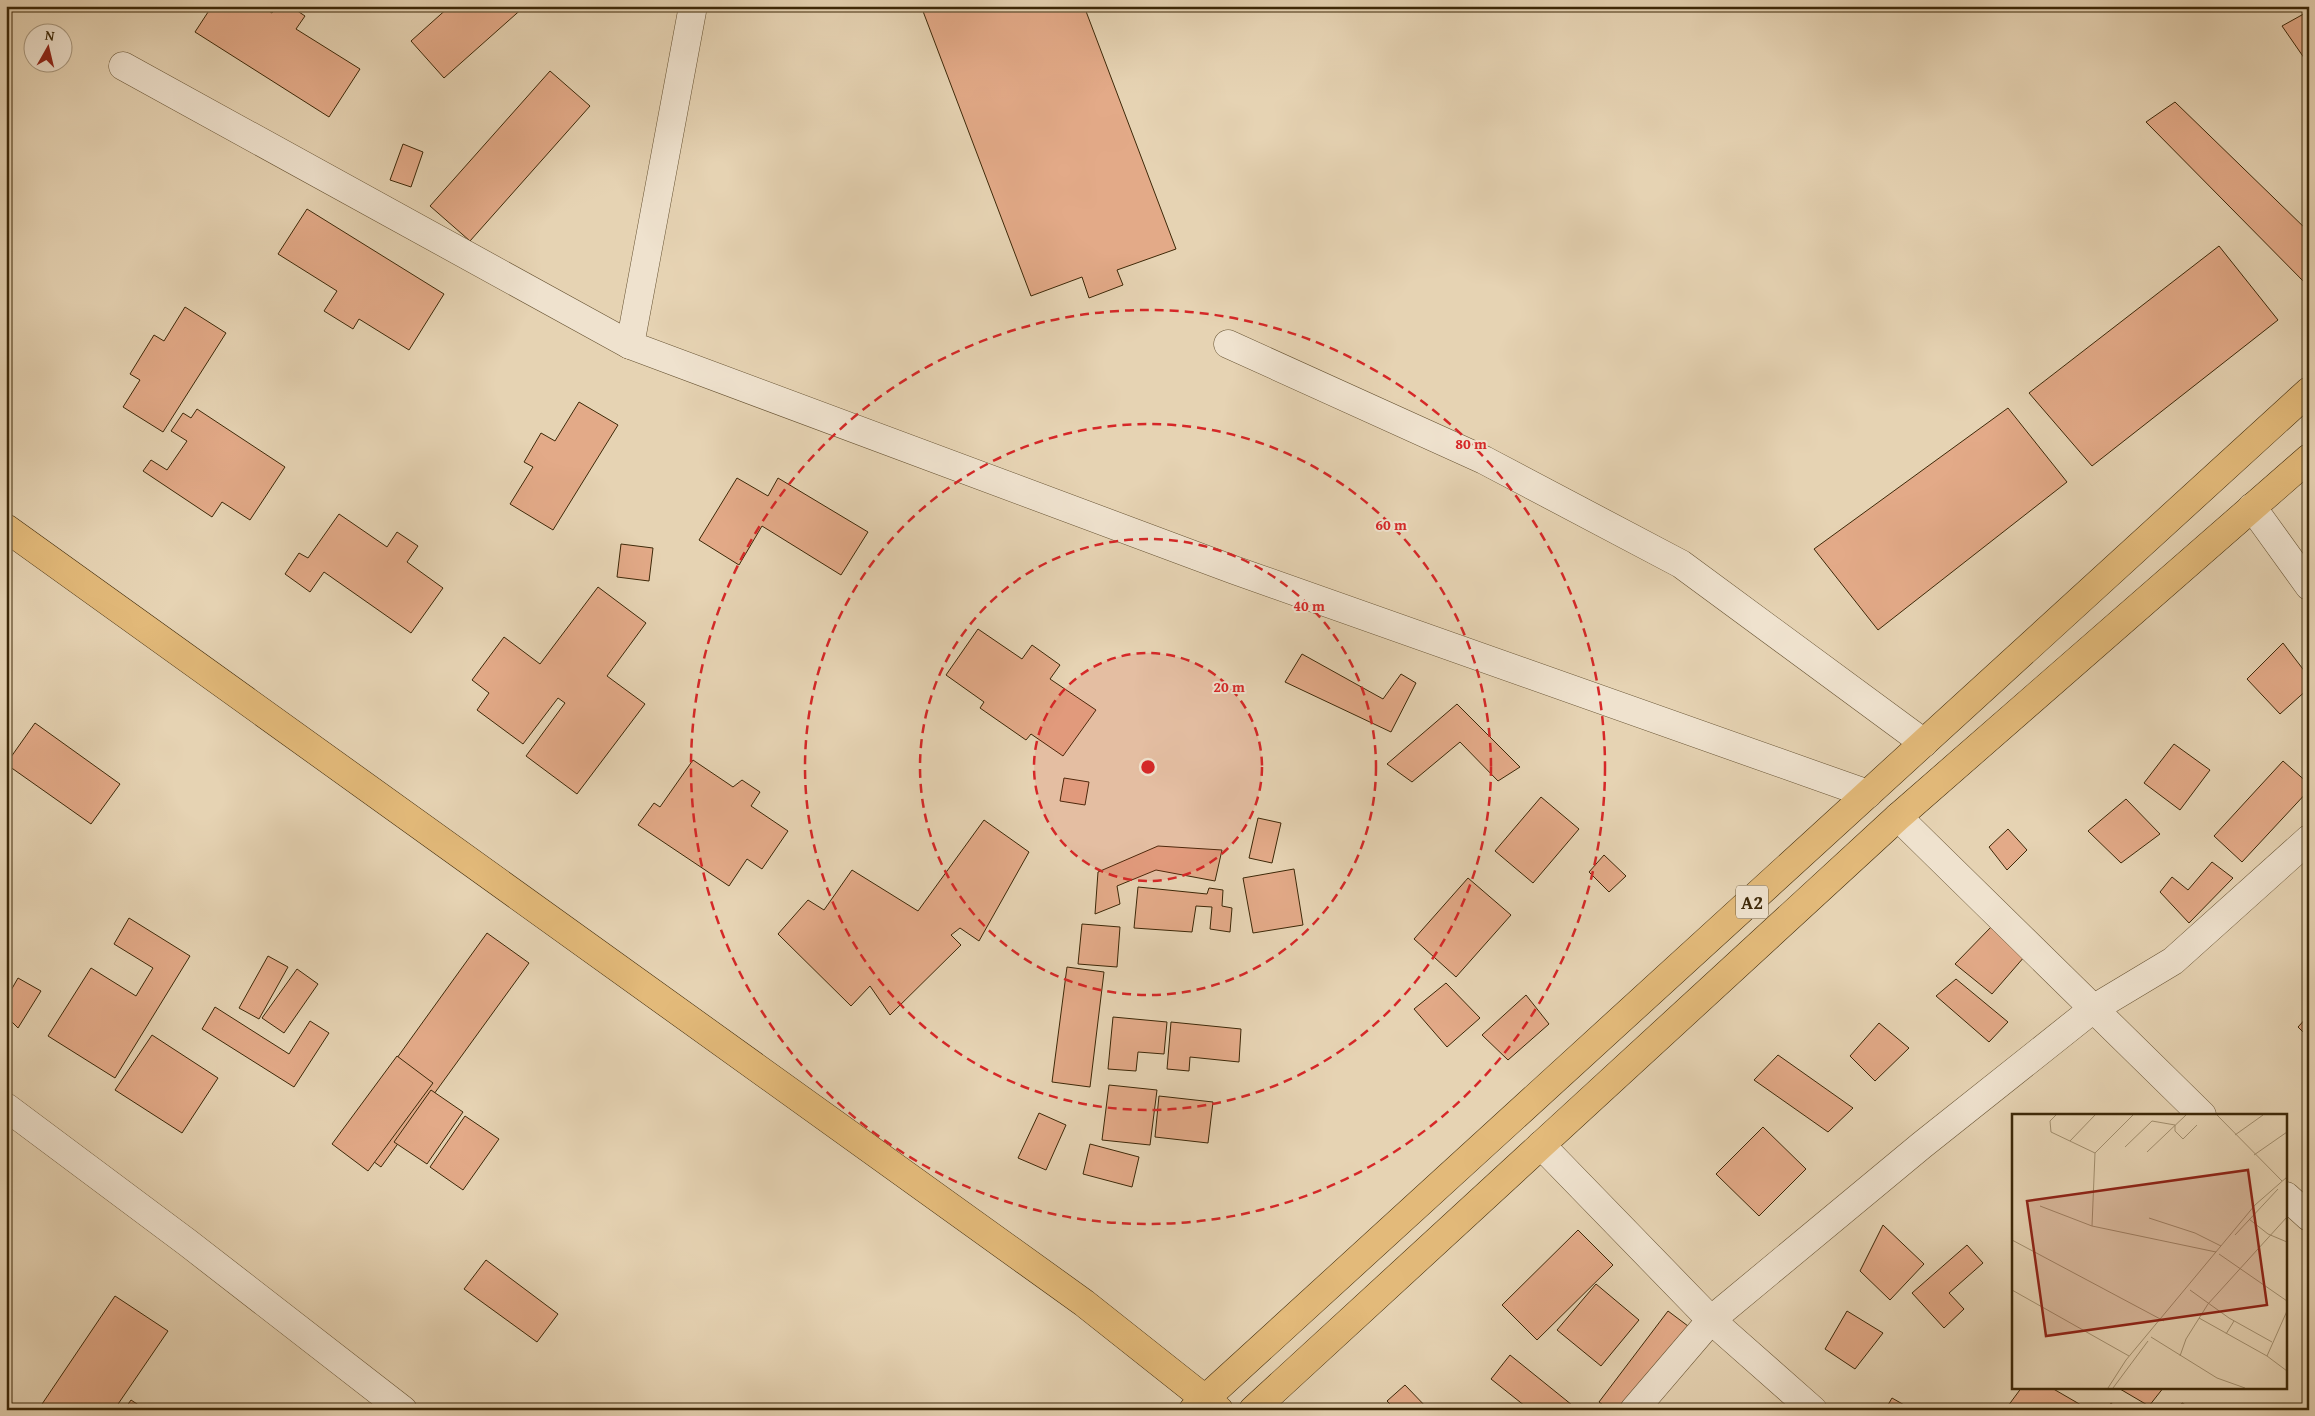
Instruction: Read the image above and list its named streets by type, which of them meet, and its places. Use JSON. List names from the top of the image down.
{
  "streets": {
    "main road": ["A2"]
  },
  "north": "top",
  "rings": [
    "80 m",
    "60 m",
    "40 m",
    "20 m"
  ]
}
